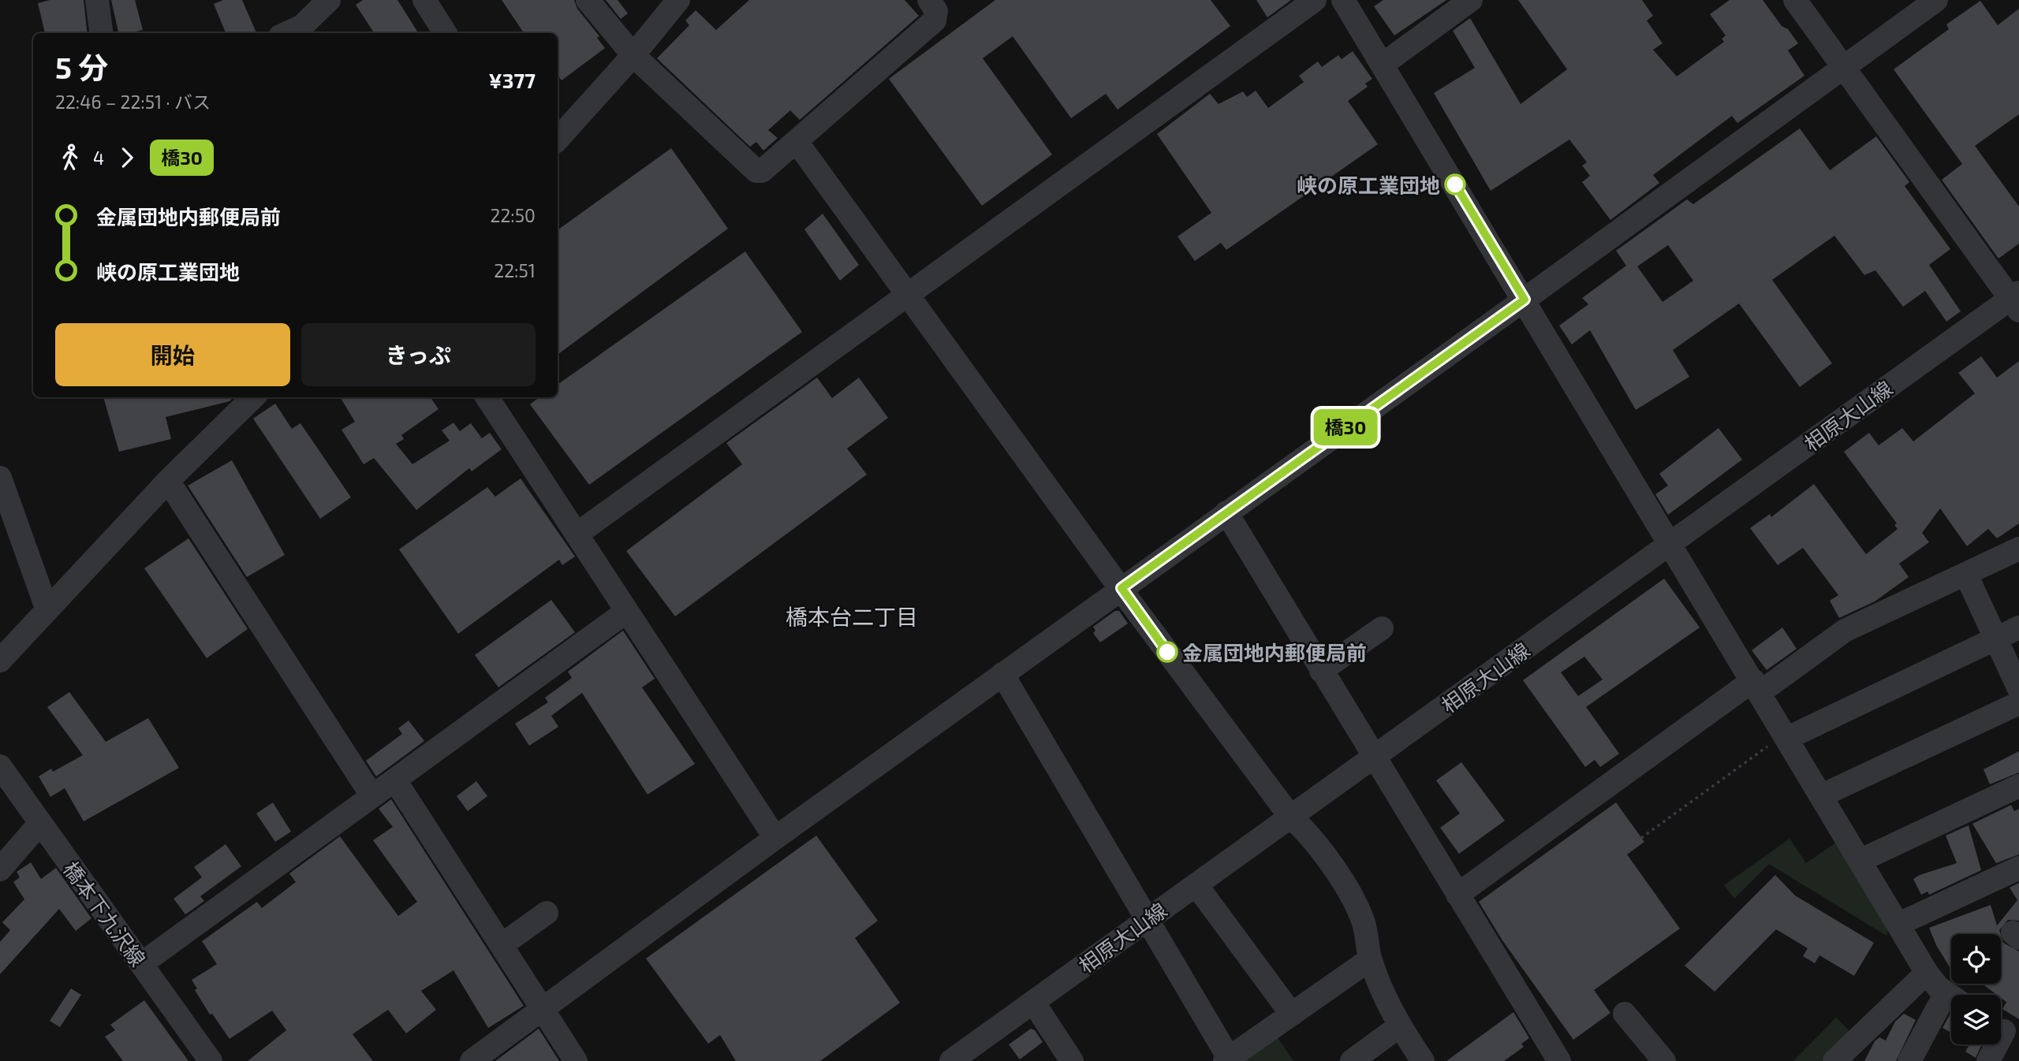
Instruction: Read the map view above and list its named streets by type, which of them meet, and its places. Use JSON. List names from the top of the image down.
{
  "streets": {
    "street": ["相原大山線", "橋本下九沢線"]
  },
  "districts": ["橋本台二丁目"],
  "places": ["峡の原工業団地", "金属団地内郵便局前"],
  "lines": ["bus line 橋30"],
  "page": {
    "on_map": "橋30",
    "heading": ["5 分", "22:46 – 22:51 · バス", "¥377"],
    "legs": ["4", "橋30"],
    "list": [
      {
        "name": "金属団地内郵便局前",
        "value": "22:50"
      },
      {
        "name": "峡の原工業団地",
        "value": "22:51"
      }
    ],
    "buttons": ["開始", "きっぷ"]
  }
}
